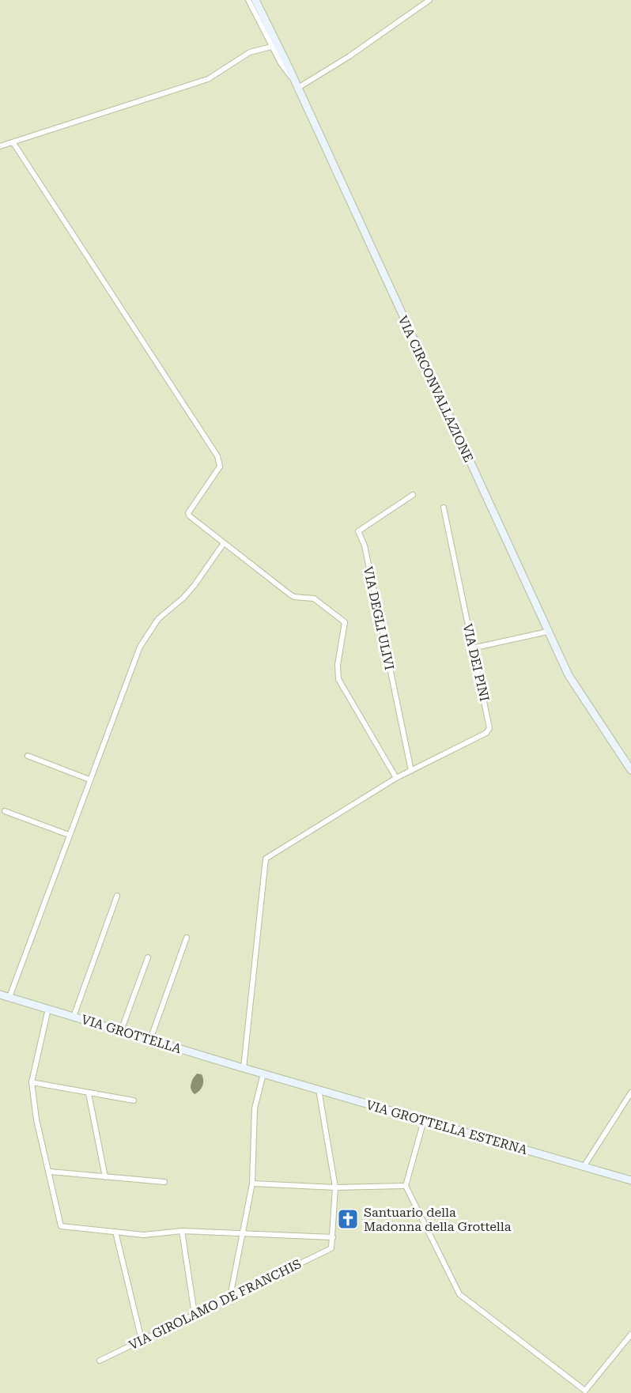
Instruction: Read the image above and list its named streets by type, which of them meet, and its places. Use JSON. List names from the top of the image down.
{
  "streets": {
    "main road": ["VIA CIRCONVALLAZIONE", "VIA GROTTELLA", "VIA GROTTELLA ESTERNA"],
    "street": ["VIA DEGLI ULIVI", "VIA DEI PINI", "VIA GIROLAMO DE FRANCHIS"]
  },
  "crossings": [
    ["VIA DEGLI ULIVI", "VIA DEI PINI"],
    ["VIA GROTTELLA", "VIA GROTTELLA ESTERNA"]
  ],
  "places": {
    "church": ["Santuario della Madonna della Grottella"]
  }
}
